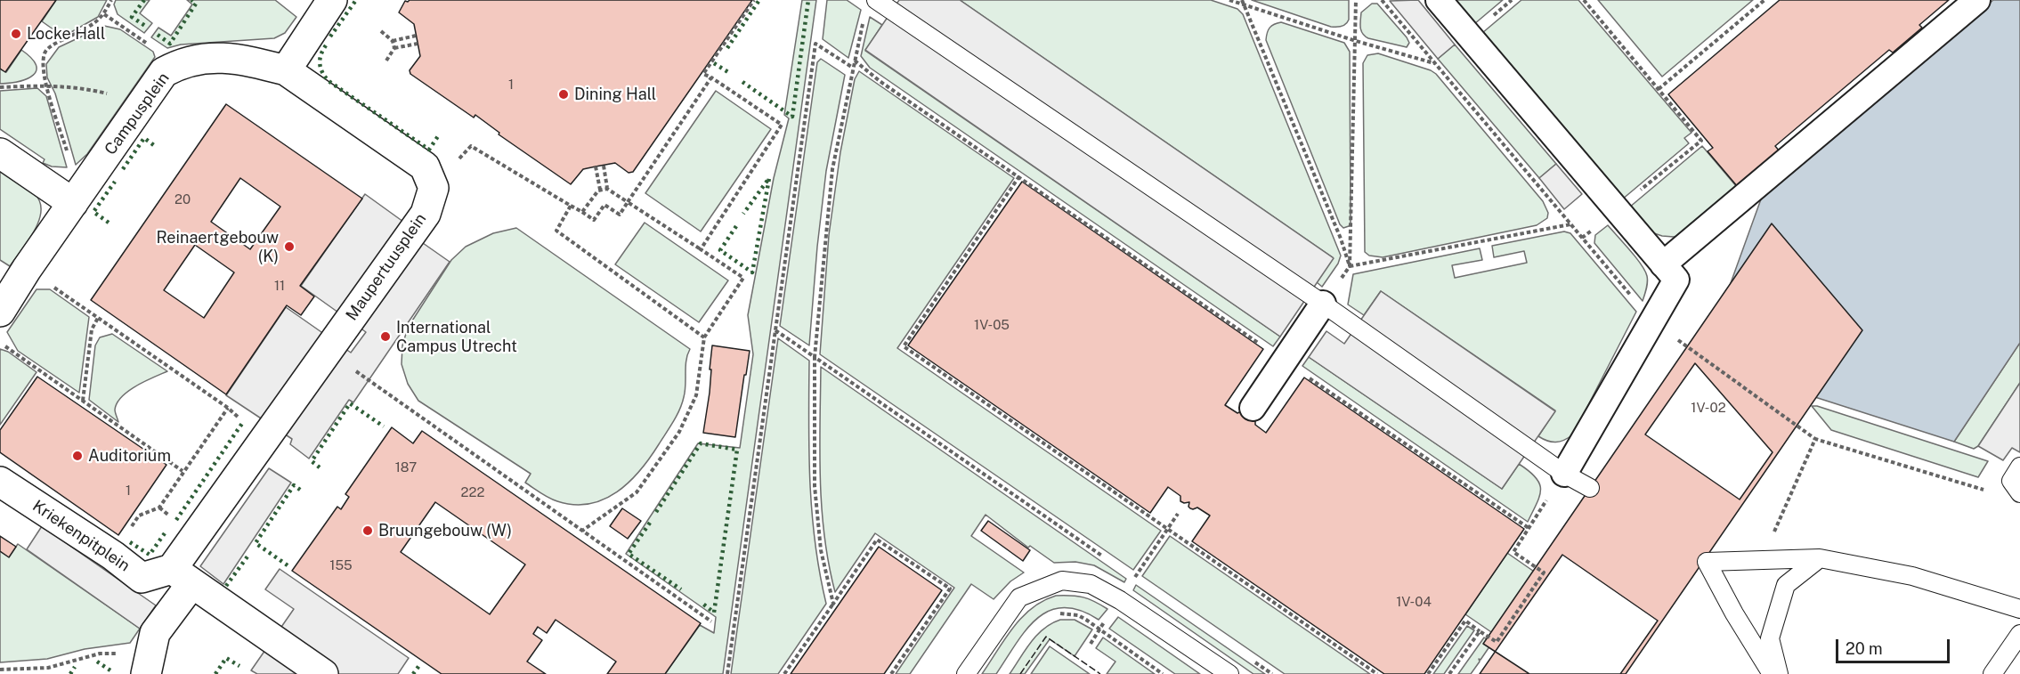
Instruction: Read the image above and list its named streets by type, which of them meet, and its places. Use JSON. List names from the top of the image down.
{
  "streets": {
    "street": ["Campusplein", "Maupertuusplein", "Kriekenpitplein"]
  },
  "crossings": [
    ["Maupertuusplein", "Kriekenpitplein"]
  ],
  "places": [
    "Locke Hall",
    "Dining Hall",
    "Reinaertgebouw (K)",
    "International Campus Utrecht",
    "Auditorium",
    "Bruungebouw (W)"
  ],
  "house_numbers": [
    "1",
    "20",
    "11",
    "1V-05",
    "1V-02",
    "187",
    "1",
    "222",
    "155",
    "1V-04"
  ],
  "scale_bar": "20 m"
}
